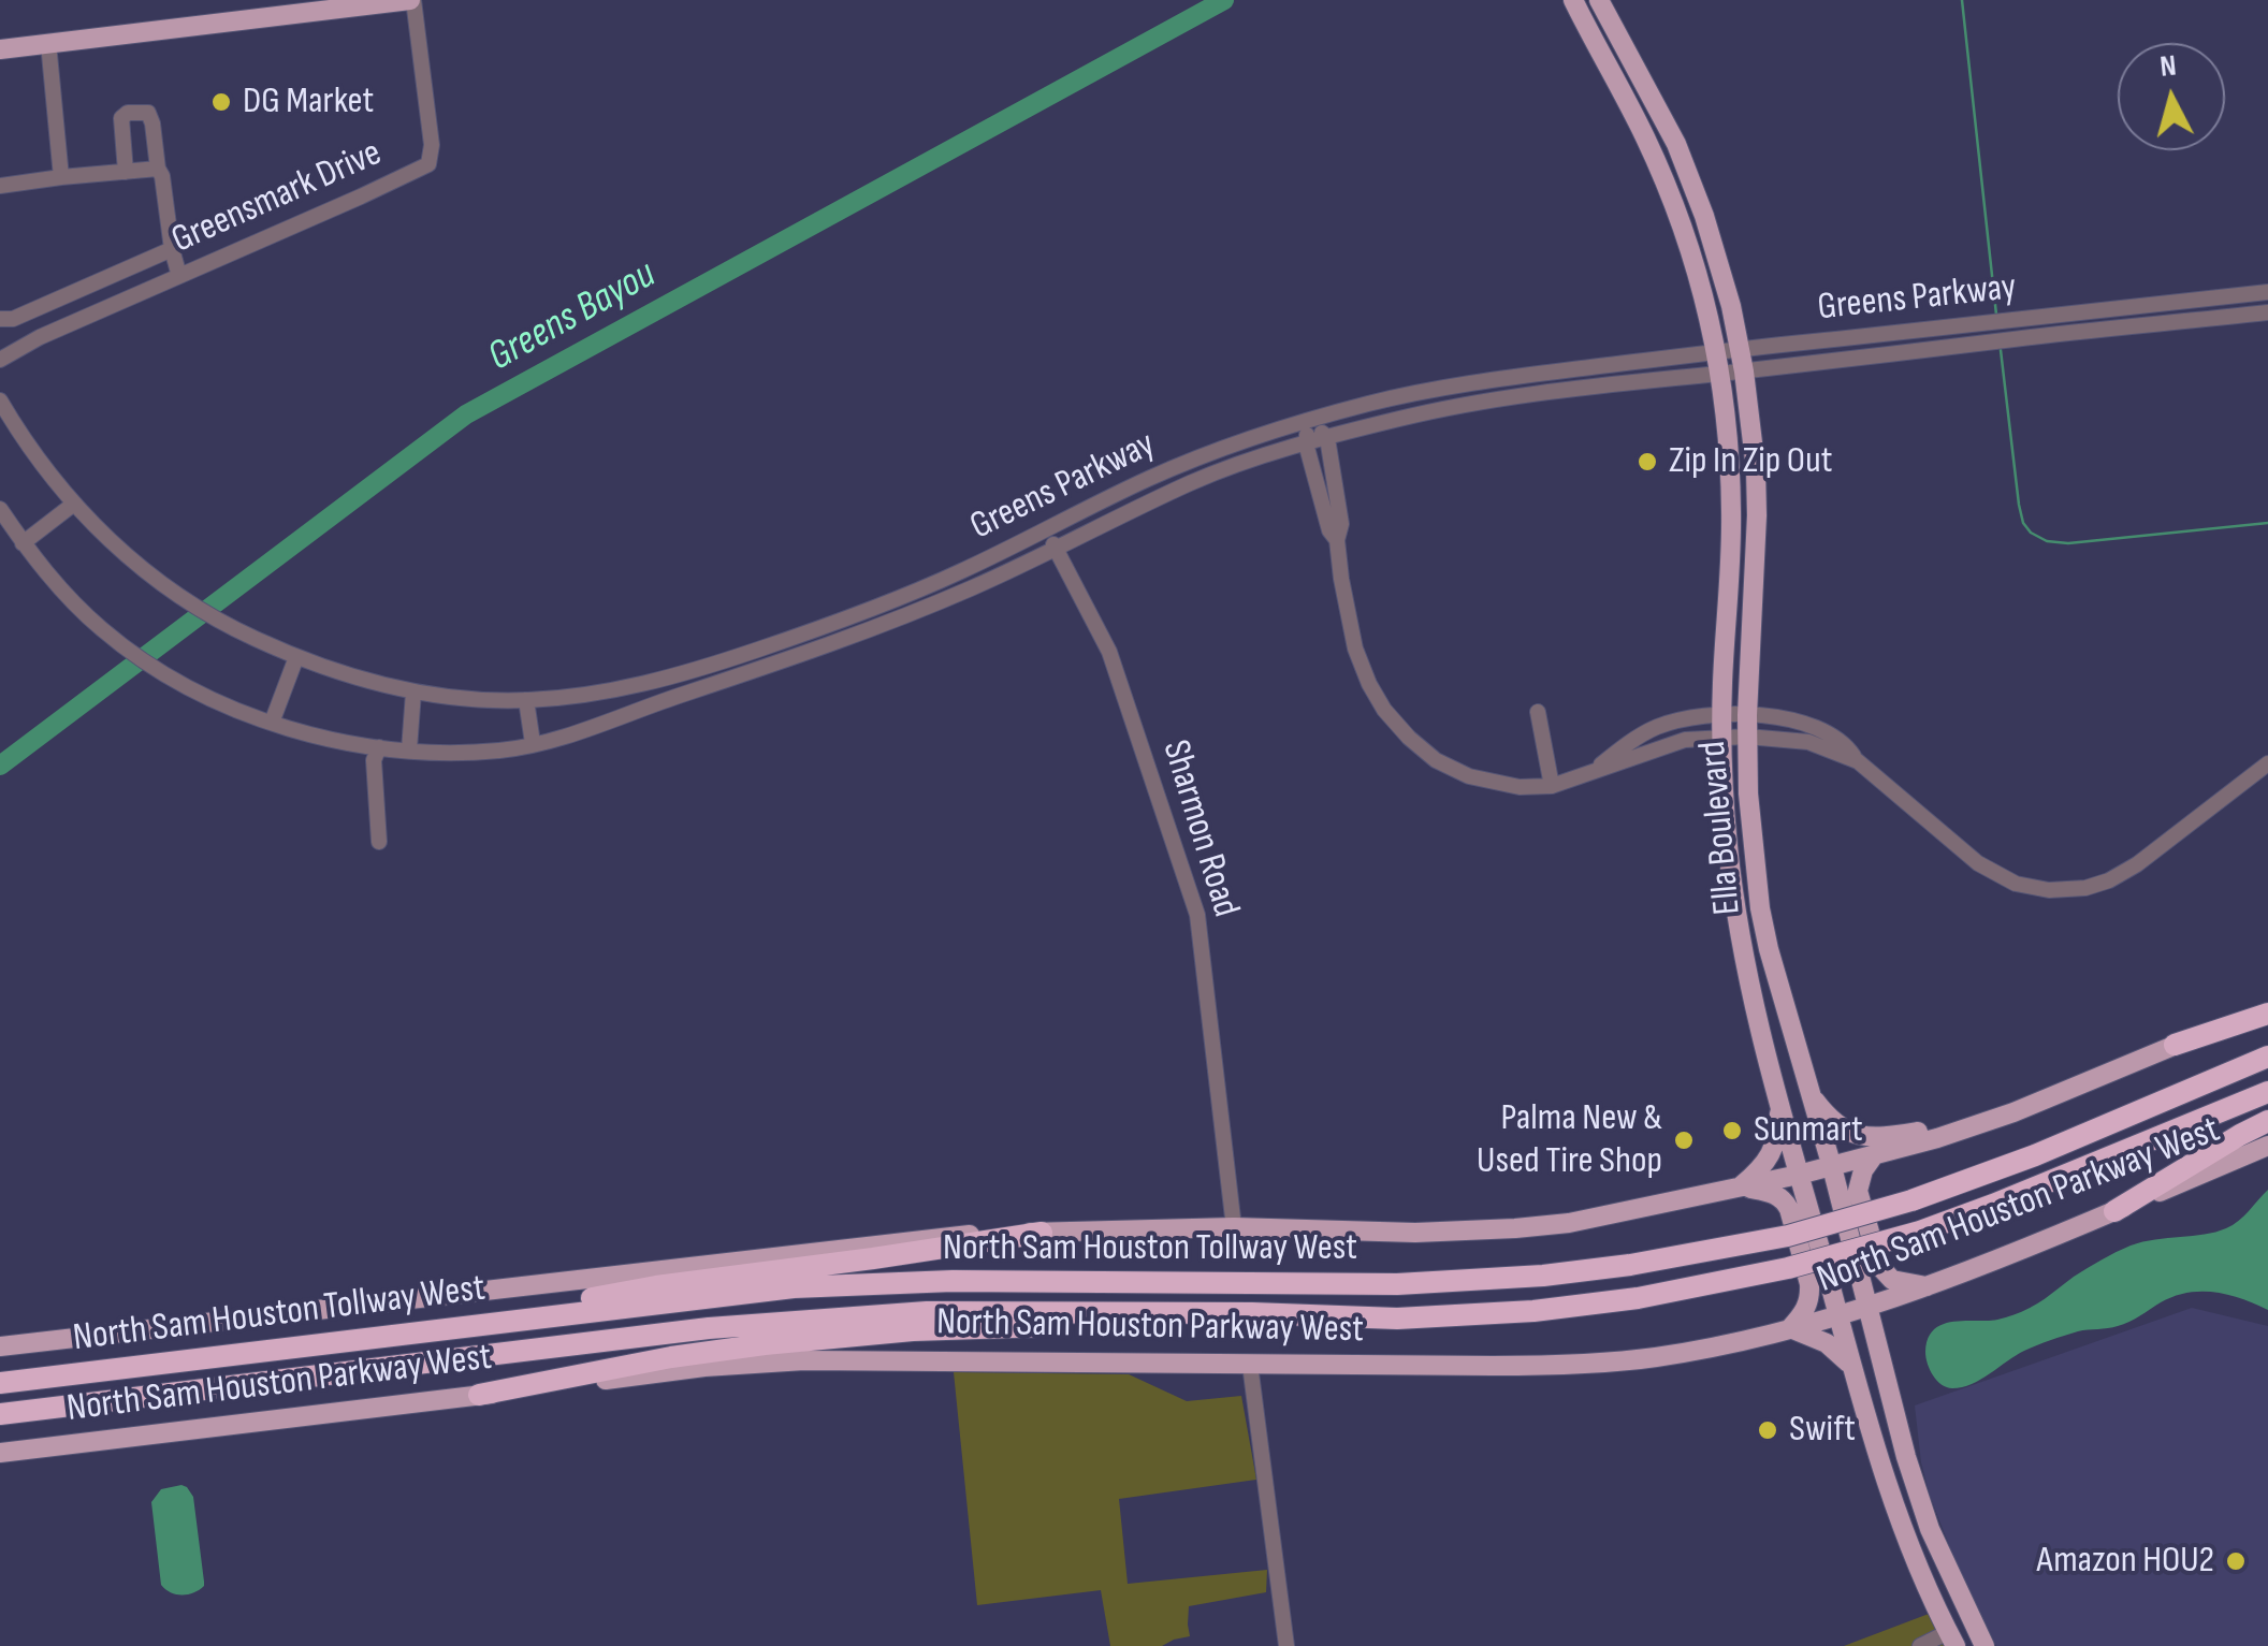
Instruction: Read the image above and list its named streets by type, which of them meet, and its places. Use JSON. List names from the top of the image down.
{
  "streets": {
    "highway": ["North Sam Houston Parkway West", "North Sam Houston Tollway West"],
    "main road": ["Ella Boulevard"],
    "street": ["Greensmark Drive", "Greens Parkway", "Sharmon Road"]
  },
  "crossings": [
    ["Greens Parkway", "Ella Boulevard"],
    ["Greens Parkway", "Sharmon Road"],
    ["Ella Boulevard", "North Sam Houston Parkway West"],
    ["Sharmon Road", "North Sam Houston Parkway West"],
    ["North Sam Houston Parkway West", "North Sam Houston Tollway West"]
  ],
  "water": ["Greens Bayou"],
  "places": [
    "DG Market",
    "Zip In Zip Out",
    "Sunmart",
    "Palma New & Used Tire Shop",
    "Swift",
    "Amazon HOU2"
  ],
  "north": "top"
}
